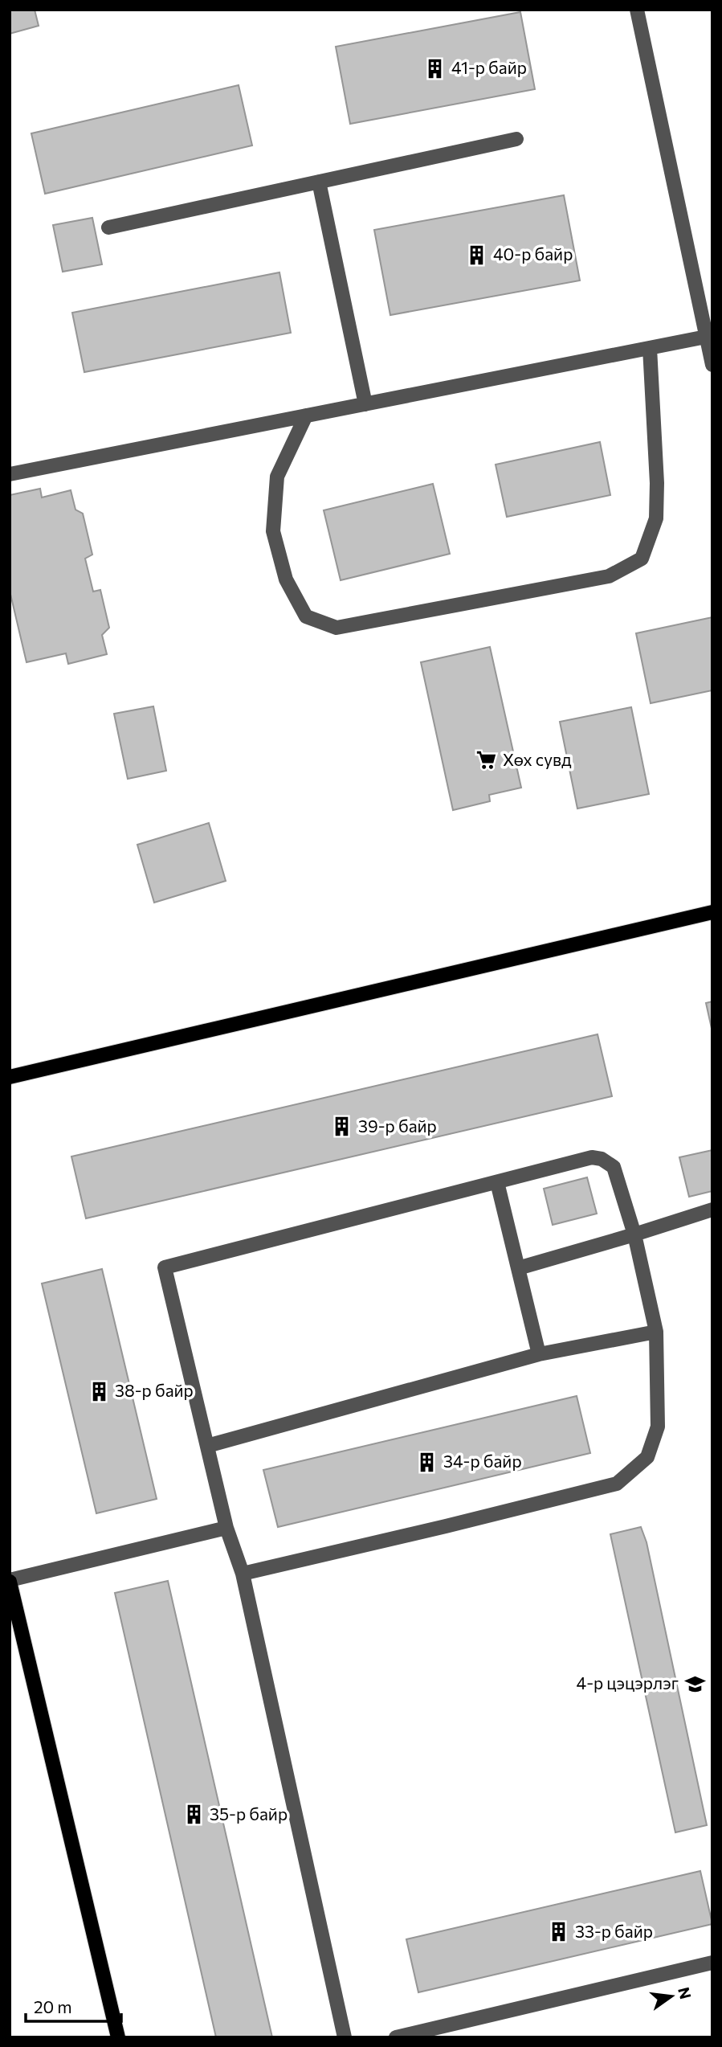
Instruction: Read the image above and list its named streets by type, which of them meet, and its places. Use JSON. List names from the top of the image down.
{
  "places": {
    "building": [
      "41-р байр",
      "40-р байр",
      "39-р байр",
      "38-р байр",
      "34-р байр",
      "35-р байр",
      "33-р байр"
    ],
    "supermarket": ["Хөх сувд"],
    "school or university": ["4-р цэцэрлэг"]
  },
  "scale_bar": "20 m",
  "north": "right"
}
